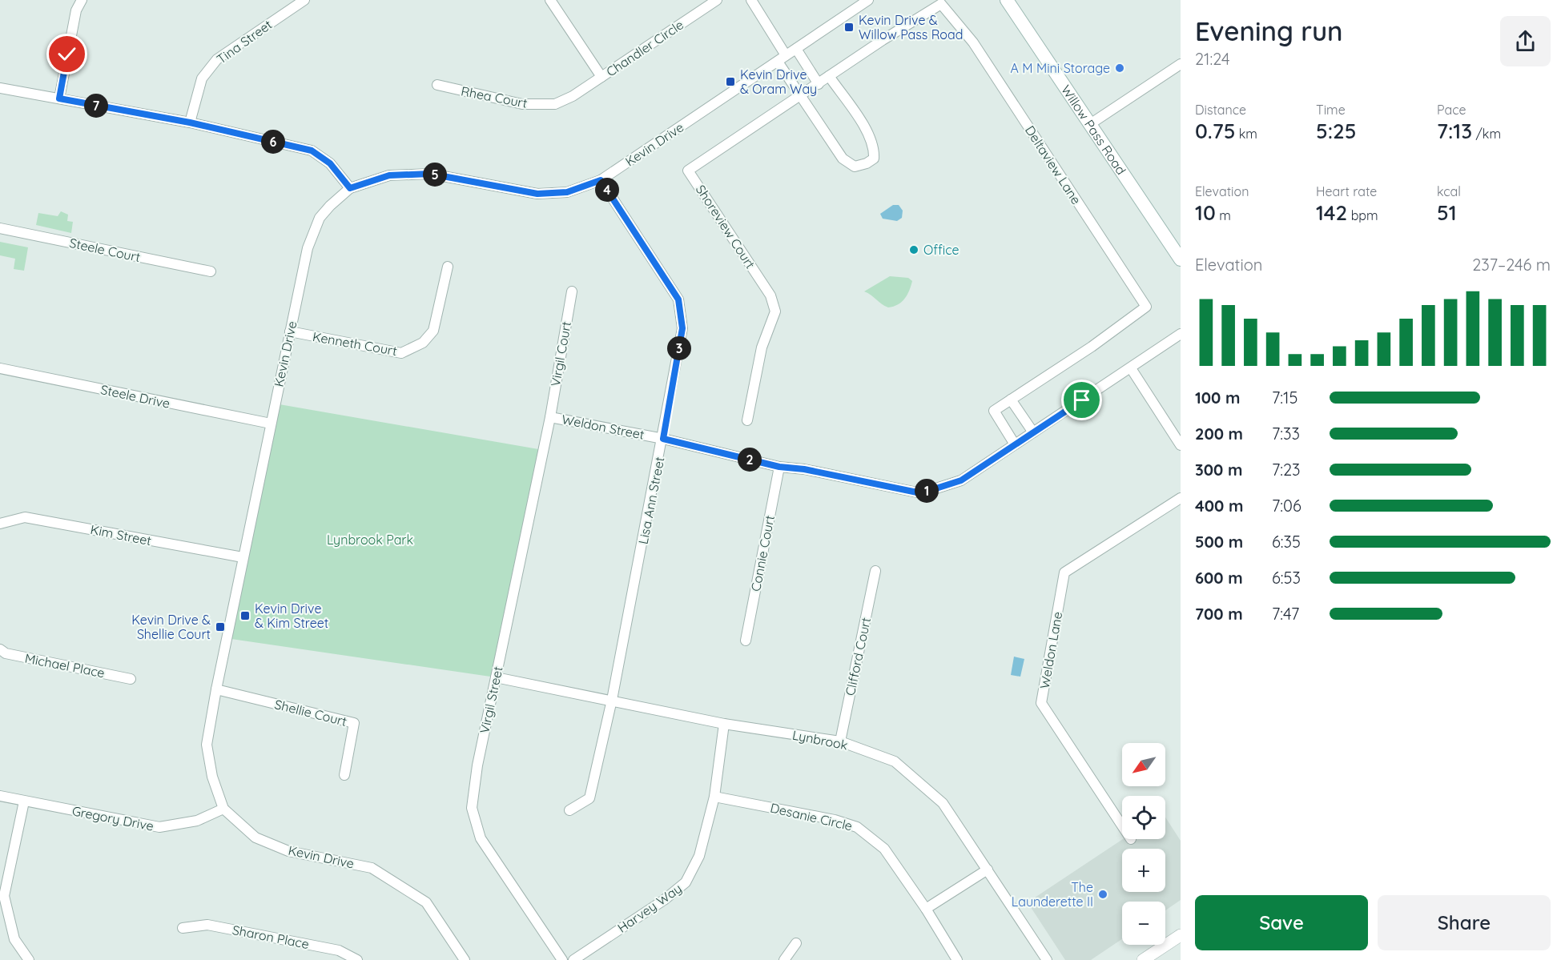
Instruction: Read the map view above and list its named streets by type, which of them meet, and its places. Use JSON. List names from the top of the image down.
{
  "streets": {
    "main road": ["Willow Pass Road"],
    "street": [
      "Tina Street",
      "Chandler Circle",
      "Rhea Court",
      "Kevin Drive",
      "Deltaview Lane",
      "Shoreview Court",
      "Steele Court",
      "Kenneth Court",
      "Virgil Court",
      "Steele Drive",
      "Weldon Street",
      "Lisa Ann Street",
      "Kim Street",
      "Connie Court",
      "Weldon Lane",
      "Clifford Court",
      "Michael Place",
      "Virgil Street",
      "Shellie Court",
      "Lynbrook",
      "Desanie Circle",
      "Gregory Drive",
      "Harvey Way",
      "Sharon Place"
    ]
  },
  "crossings": [
    ["Chandler Circle", "Rhea Court"],
    ["Kevin Drive", "Kenneth Court"],
    ["Kevin Drive", "Steele Drive"],
    ["Kevin Drive", "Lisa Ann Street"],
    ["Kevin Drive", "Kim Street"],
    ["Kevin Drive", "Shellie Court"],
    ["Kevin Drive", "Gregory Drive"],
    ["Deltaview Lane", "Shoreview Court"],
    ["Deltaview Lane", "Weldon Street"],
    ["Virgil Court", "Weldon Street"],
    ["Virgil Court", "Virgil Street"],
    ["Weldon Street", "Lisa Ann Street"],
    ["Weldon Street", "Connie Court"],
    ["Weldon Street", "Virgil Street"],
    ["Lisa Ann Street", "Lynbrook"],
    ["Clifford Court", "Lynbrook"],
    ["Virgil Street", "Lynbrook"],
    ["Lynbrook", "Harvey Way"],
    ["Desanie Circle", "Harvey Way"]
  ],
  "parks": ["Lynbrook Park"],
  "places": {
    "transit": [
      "Kevin Drive & Willow Pass Road",
      "Kevin Drive & Oram Way",
      "Kevin Drive & Kim Street",
      "Kevin Drive & Shellie Court"
    ],
    "other": ["A M Mini Storage", "Office", "The Launderette II"]
  },
  "north": "bottom left",
  "page": {
    "heading": ["Evening run", "21:24"],
    "stats": [
      ["Distance", "0.75 km"],
      ["Time", "5:25"],
      ["Pace", "7:13 /km"],
      ["Elevation", "10 m"],
      ["Heart rate", "142 bpm"],
      ["kcal", "51"]
    ],
    "pins": [
      "7",
      "6",
      "5",
      "4",
      "3",
      "2",
      "1"
    ],
    "chart": ["Elevation", "237–246 m"],
    "list": [
      {
        "name": "100 m",
        "note": "7:15"
      },
      {
        "name": "200 m",
        "note": "7:33"
      },
      {
        "name": "300 m",
        "note": "7:23"
      },
      {
        "name": "400 m",
        "note": "7:06"
      },
      {
        "name": "500 m",
        "note": "6:35"
      },
      {
        "name": "600 m",
        "note": "6:53"
      },
      {
        "name": "700 m",
        "note": "7:47"
      }
    ],
    "map_buttons": ["+", "−"],
    "buttons": ["Save", "Share"]
  }
}
